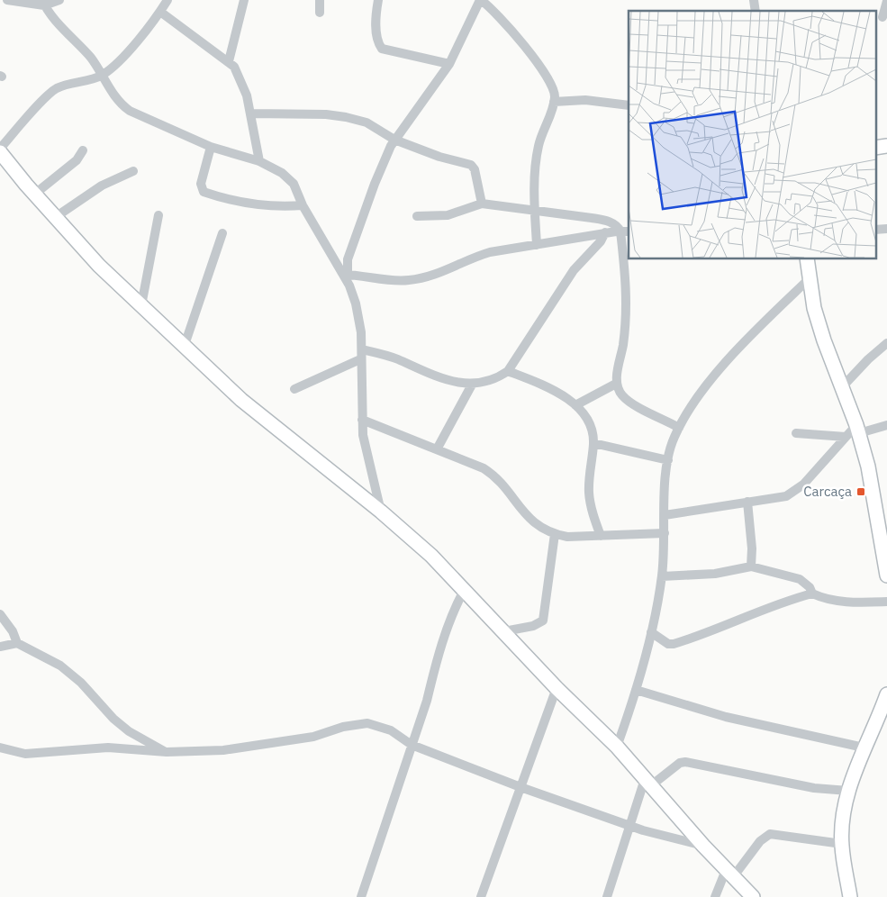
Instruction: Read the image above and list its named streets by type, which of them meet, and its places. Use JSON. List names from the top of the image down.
{
  "places": {
    "transit": ["Carcaça"]
  }
}
